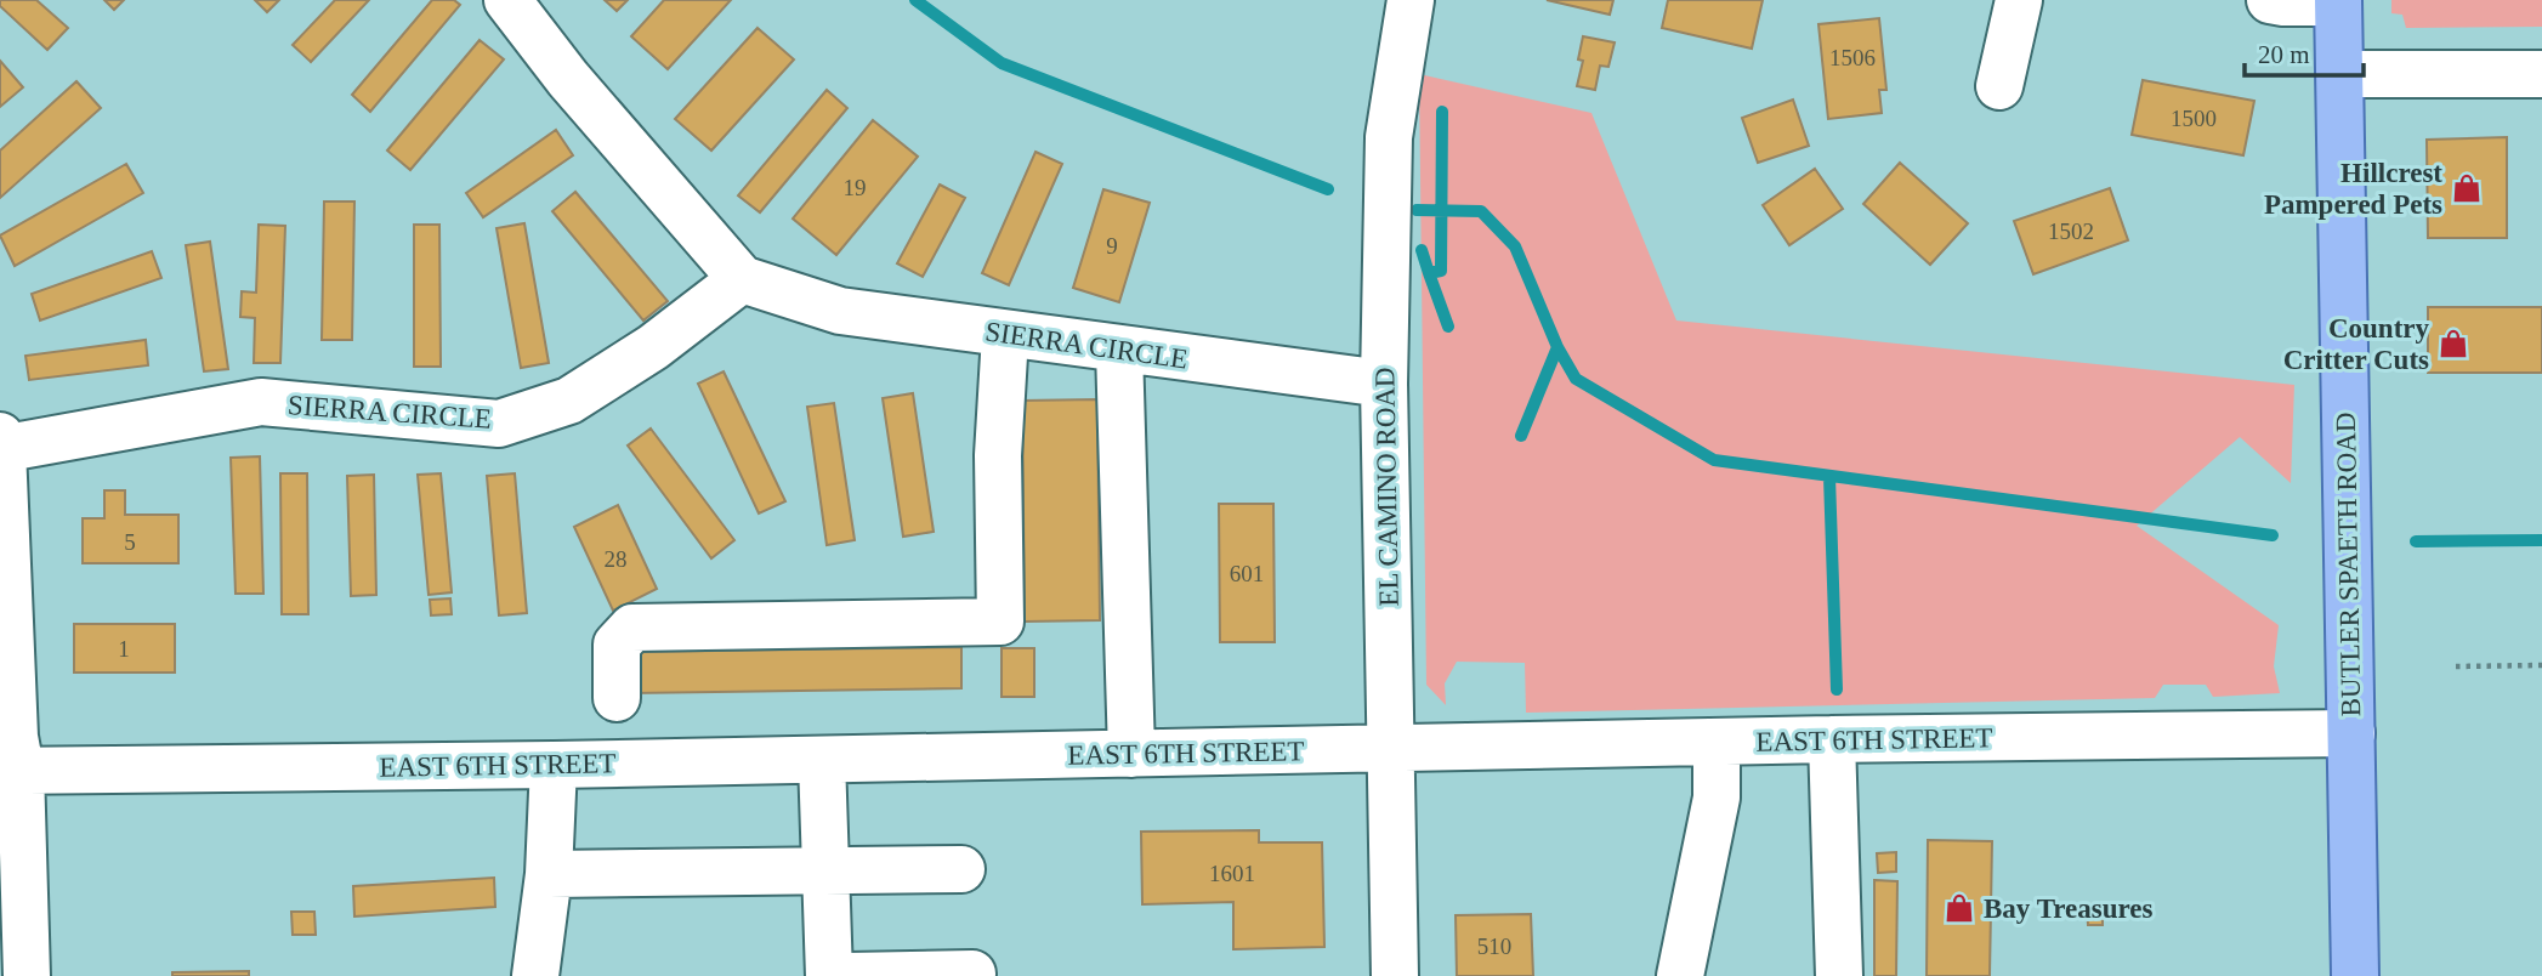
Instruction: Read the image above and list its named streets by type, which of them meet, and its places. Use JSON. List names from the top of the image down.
{
  "streets": {
    "main road": ["BUTLER SPAETH ROAD"],
    "street": ["SIERRA CIRCLE", "EL CAMINO ROAD", "EAST 6TH STREET"]
  },
  "crossings": [
    ["SIERRA CIRCLE", "EL CAMINO ROAD"],
    ["EL CAMINO ROAD", "EAST 6TH STREET"],
    ["BUTLER SPAETH ROAD", "EAST 6TH STREET"]
  ],
  "places": {
    "shop": ["Hillcrest Pampered Pets", "Country Critter Cuts", "Bay Treasures"]
  },
  "house_numbers": [
    "1506",
    "1500",
    "19",
    "1502",
    "9",
    "5",
    "28",
    "601",
    "1",
    "1601",
    "510"
  ],
  "scale_bar": "20 m"
}
